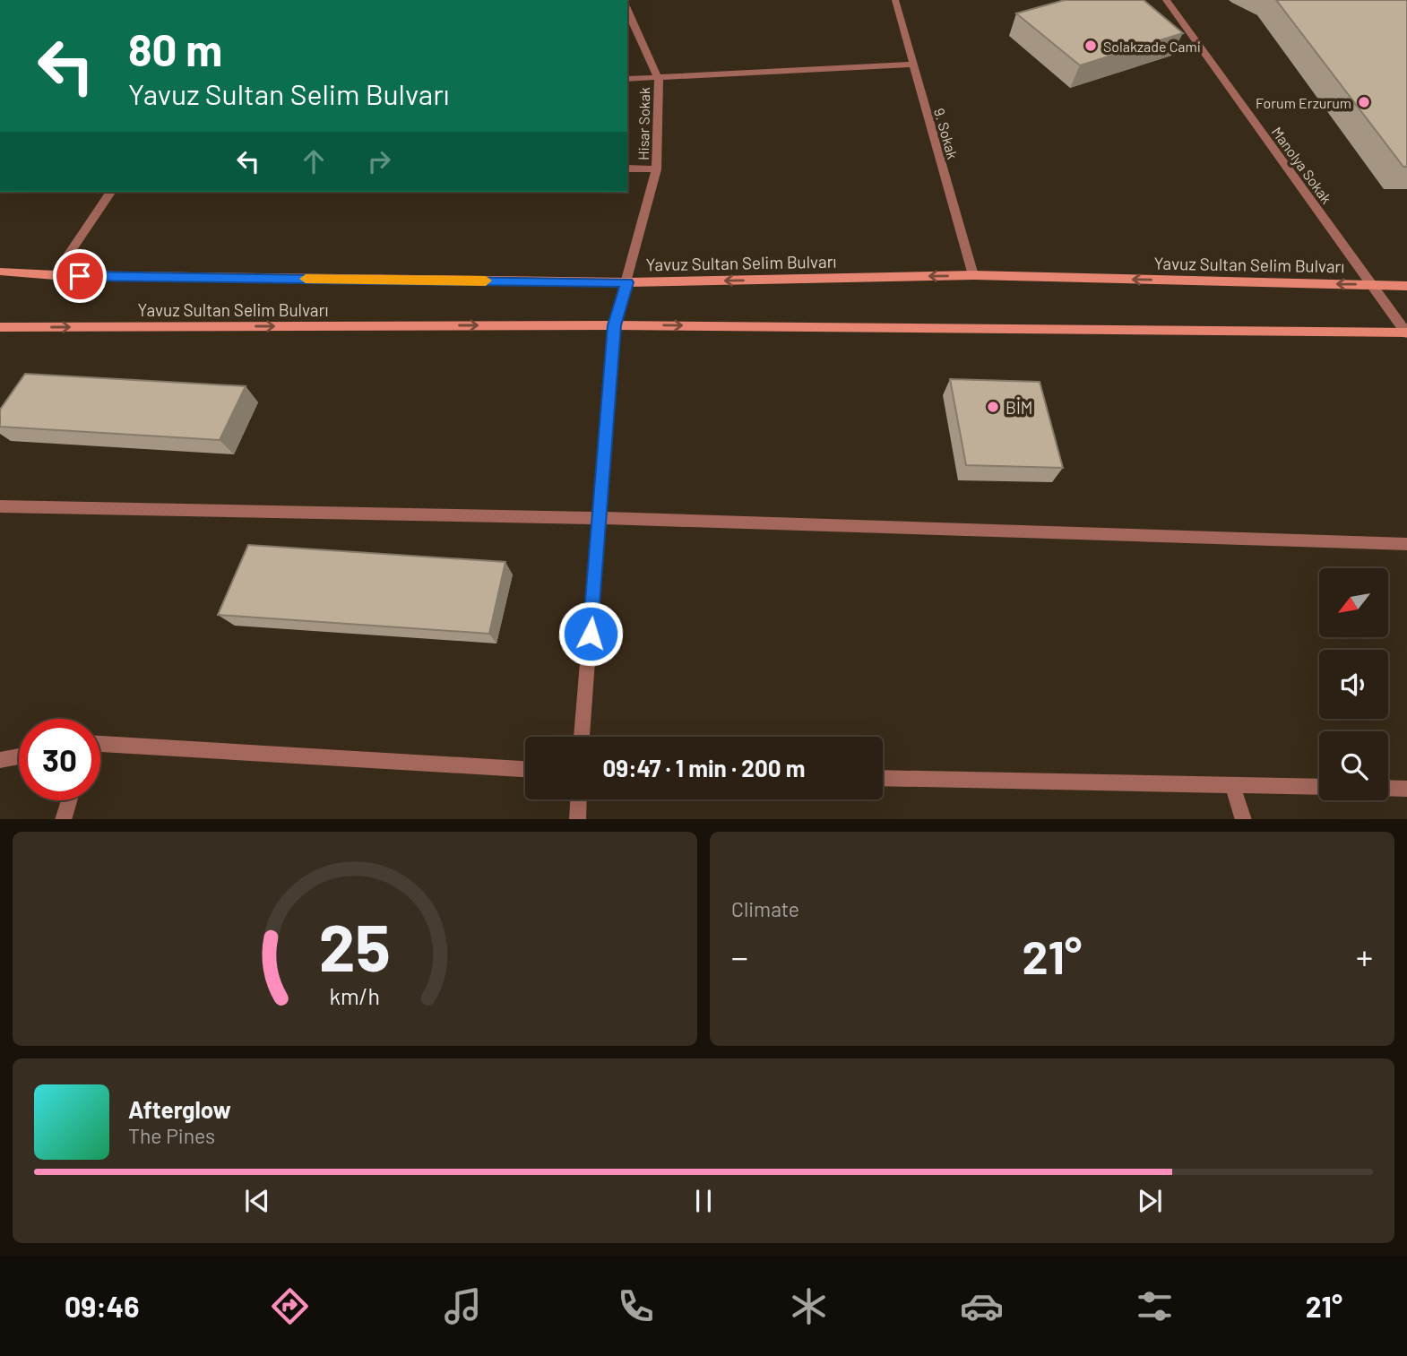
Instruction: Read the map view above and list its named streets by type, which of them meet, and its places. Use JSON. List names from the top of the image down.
{
  "streets": {
    "main road": ["Yavuz Sultan Selim Bulvarı"],
    "street": ["Hisar Sokak", "9. Sokak", "Manolya Sokak"]
  },
  "crossings": [
    ["Hisar Sokak", "Yavuz Sultan Selim Bulvarı"],
    ["9. Sokak", "Yavuz Sultan Selim Bulvarı"],
    ["Manolya Sokak", "Yavuz Sultan Selim Bulvarı"]
  ],
  "places": ["Solakzade Cami", "Forum Erzurum", "BİM"],
  "north": "bottom left",
  "page": {
    "turn": ["80 m", "Yavuz Sultan Selim Bulvarı"],
    "limit": "30",
    "trip": "09:47 · 1 min · 200 m",
    "tile": "Climate",
    "heat": ["−", "21°", "+"],
    "song": ["Afterglow", "The Pines"],
    "tabs": ["09:46", "21°"],
    "gauge": ["25", "km/h"]
  }
}
